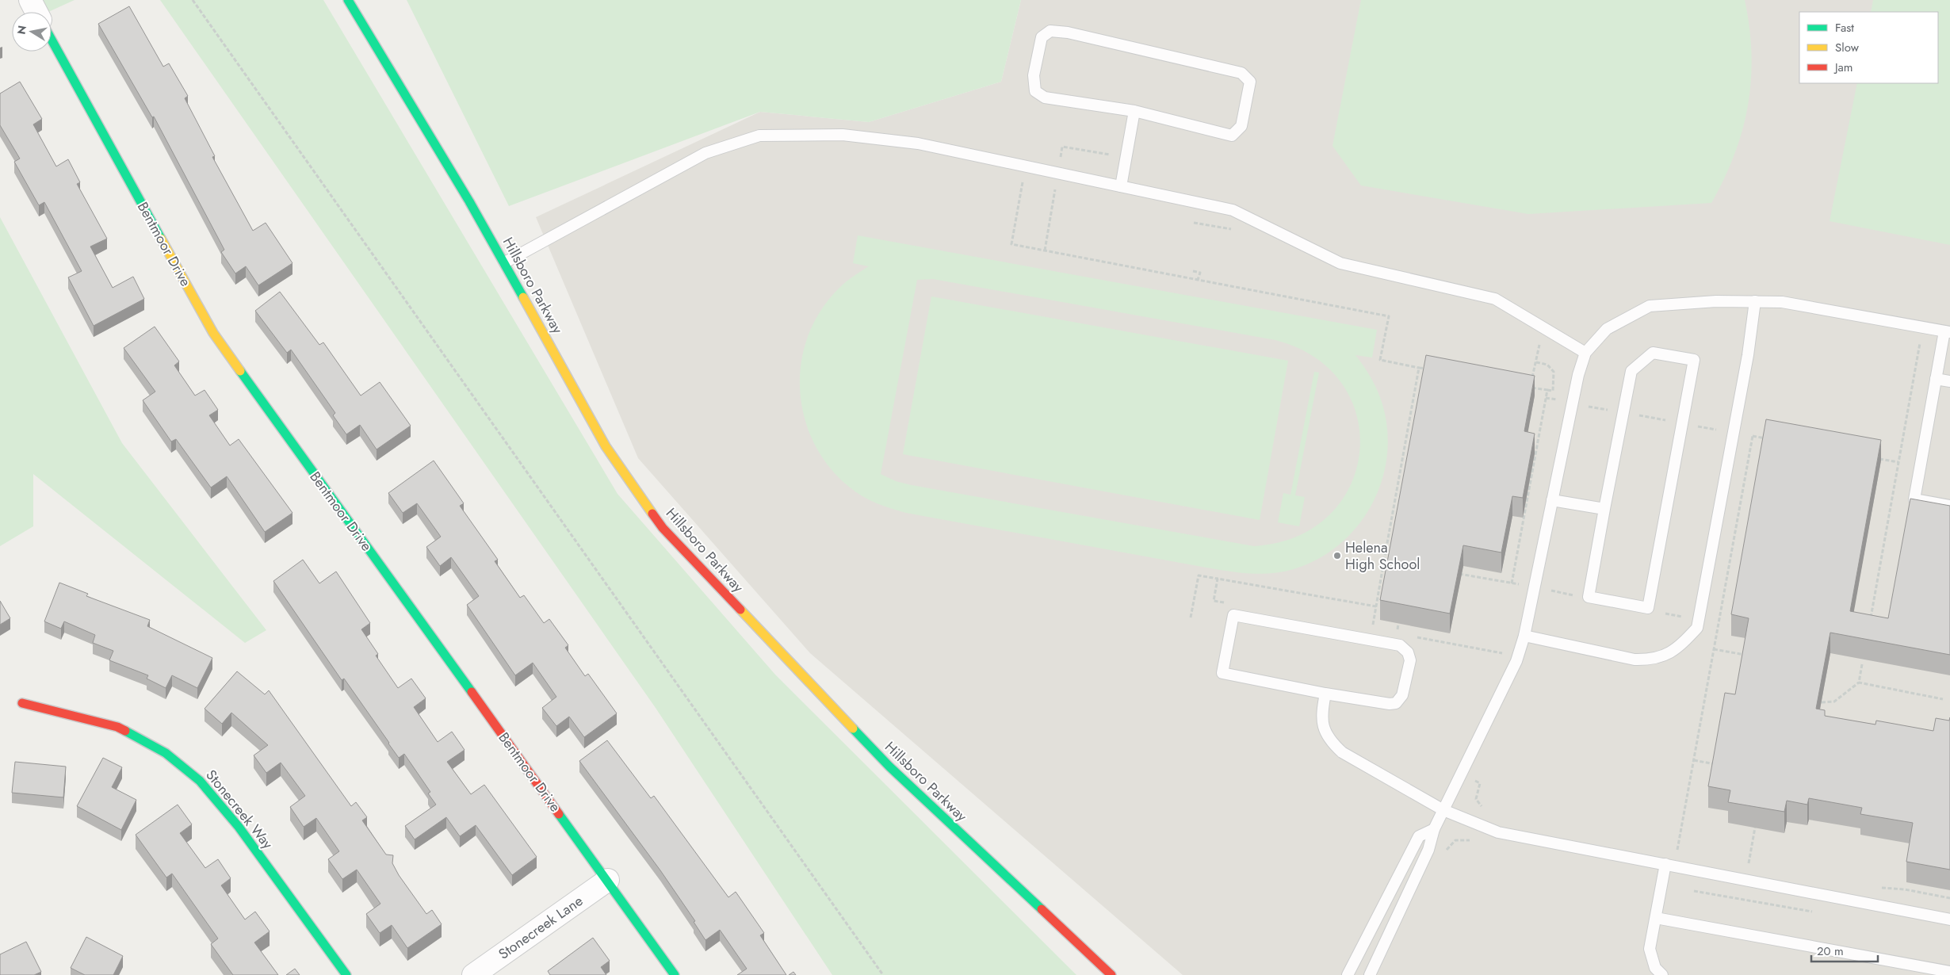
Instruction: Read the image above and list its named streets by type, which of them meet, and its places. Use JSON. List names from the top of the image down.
{
  "streets": {
    "street": [
      "Bentmoor Drive",
      "Hillsboro Parkway",
      "Stonecreek Way",
      "Stonecreek Lane"
    ]
  },
  "crossings": [
    ["Bentmoor Drive", "Stonecreek Lane"]
  ],
  "places": ["Helena High School"],
  "legend": ["Fast", "Slow", "Jam"],
  "scale_bar": "20 m",
  "north": "left"
}
